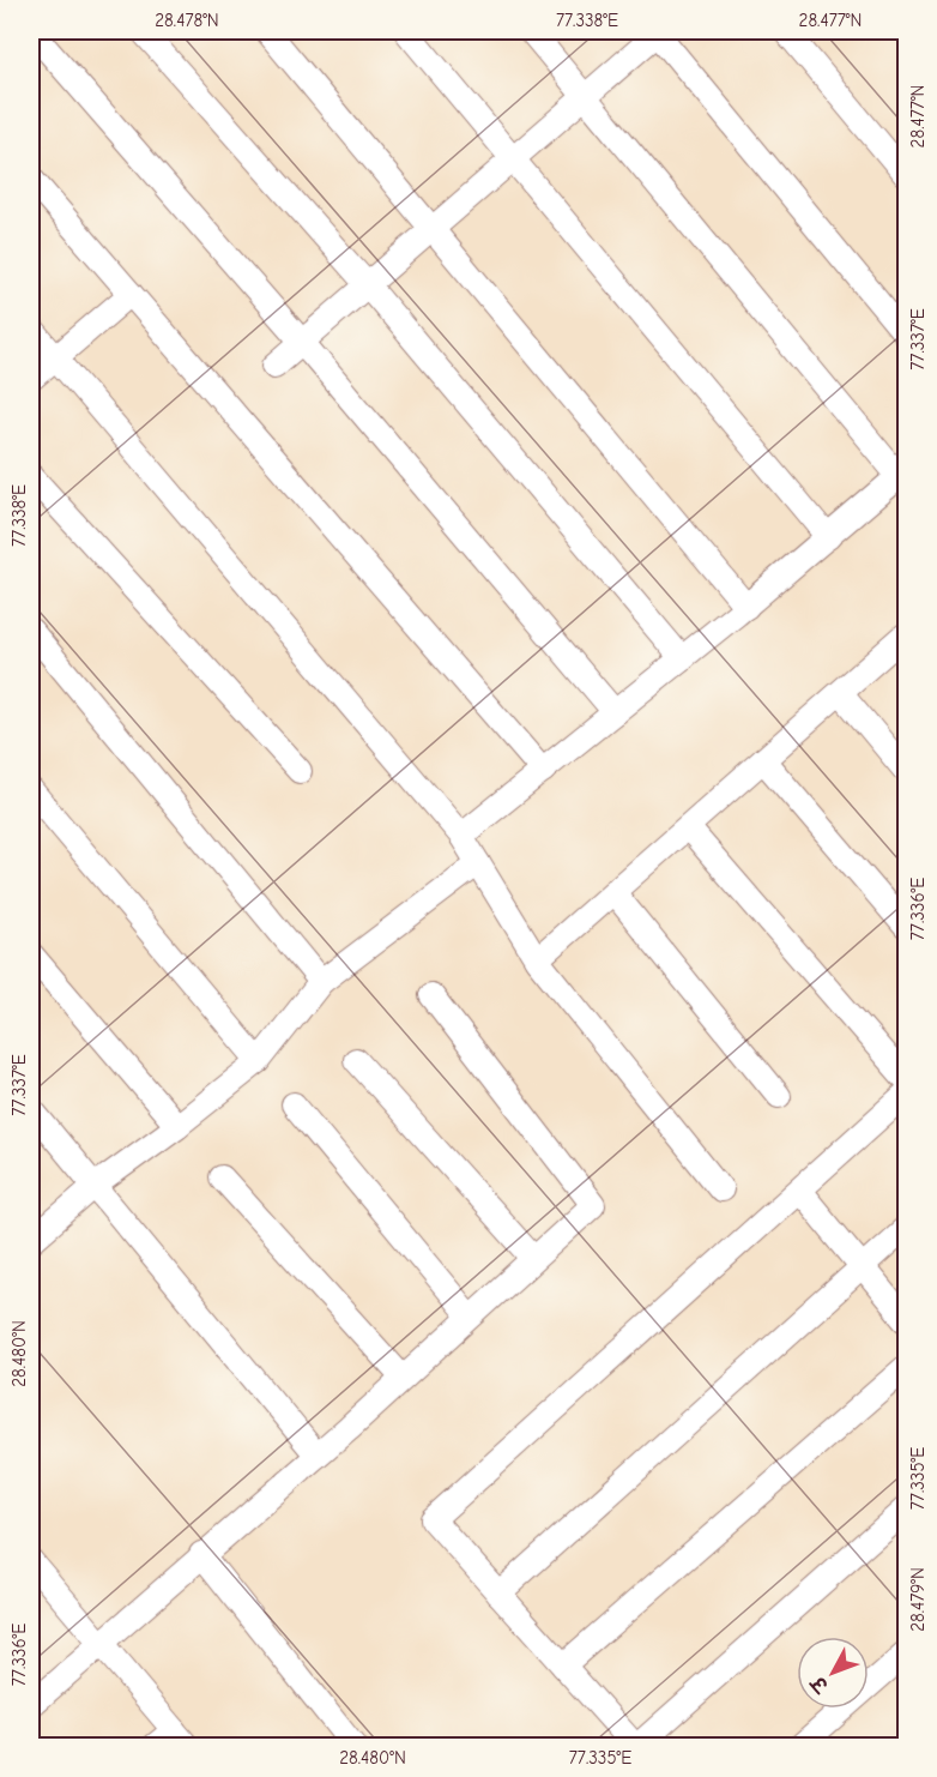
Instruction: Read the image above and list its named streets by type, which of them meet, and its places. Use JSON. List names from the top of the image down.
{
  "north": "bottom left",
  "coordinates": [
    "28.478°N",
    "77.338°E",
    "28.477°N",
    "77.337°E",
    "77.336°E",
    "28.480°N",
    "77.335°E",
    "28.479°N"
  ]
}
